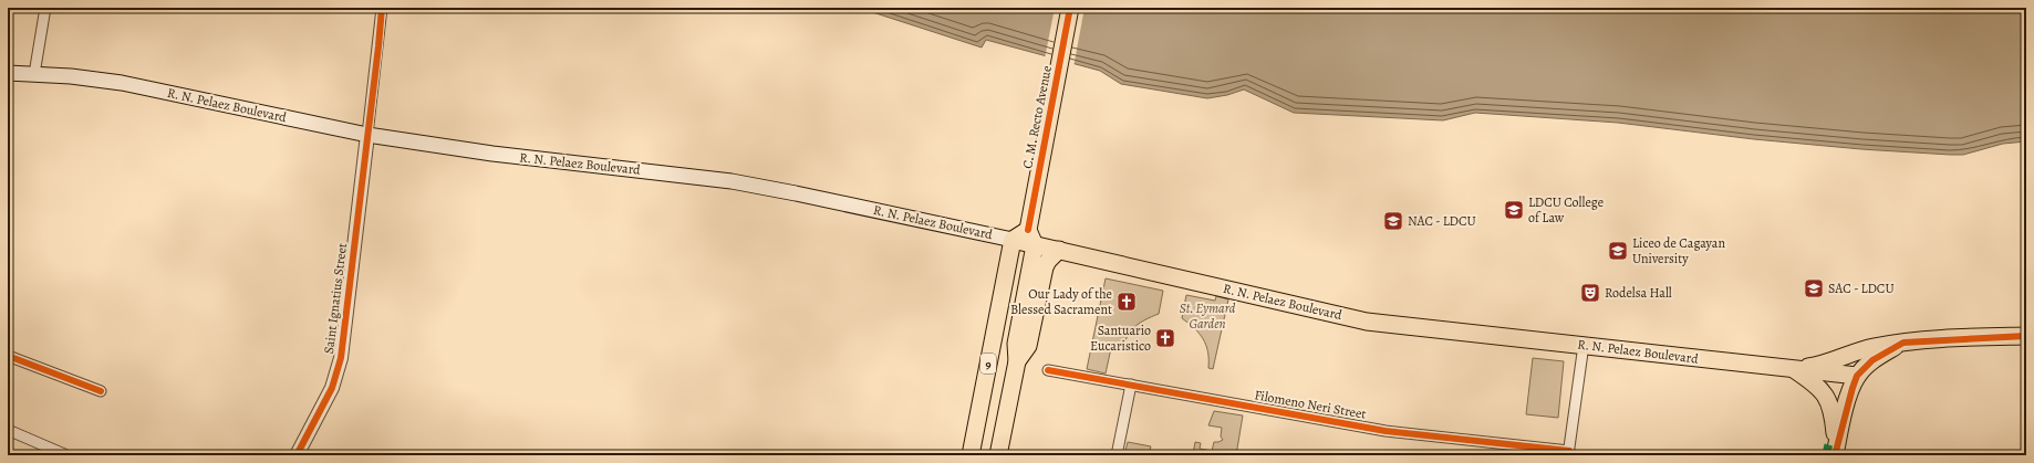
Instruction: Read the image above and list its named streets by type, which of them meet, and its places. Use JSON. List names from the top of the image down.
{
  "streets": {
    "main road": ["R. N. Pelaez Boulevard", "C. M. Recto Avenue", "9"],
    "street": ["Saint Ignatius Street", "Filomeno Neri Street"]
  },
  "crossings": [
    ["R. N. Pelaez Boulevard", "C. M. Recto Avenue"],
    ["R. N. Pelaez Boulevard", "Saint Ignatius Street"],
    ["R. N. Pelaez Boulevard", "9"]
  ],
  "parks": ["St. Eymard Garden"],
  "places": {
    "school or university": [
      "LDCU College of Law",
      "NAC - LDCU",
      "Liceo de Cagayan University",
      "SAC - LDCU"
    ],
    "theatre": ["Rodelsa Hall"],
    "church": ["Our Lady of the Blessed Sacrament", "Santuario Eucaristico"]
  }
}
